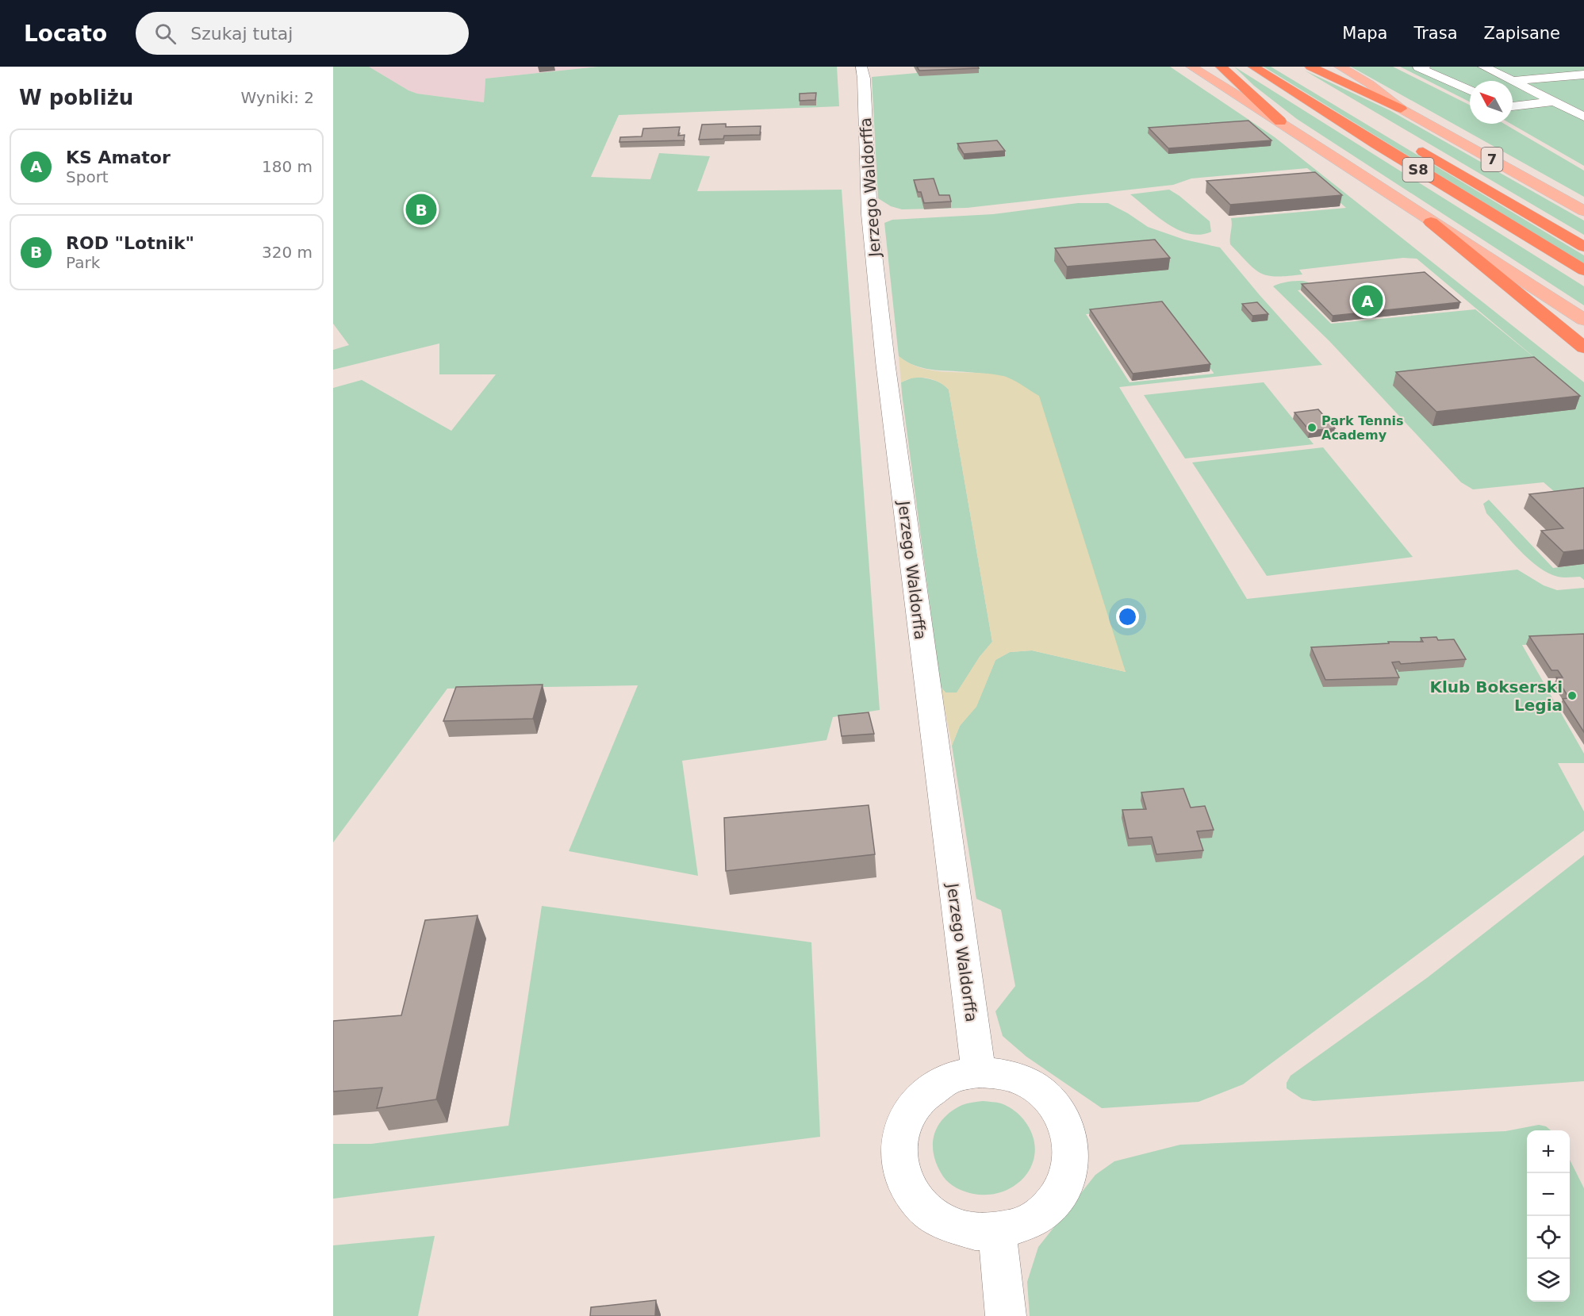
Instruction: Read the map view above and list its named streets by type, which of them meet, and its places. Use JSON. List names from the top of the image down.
{
  "streets": {
    "highway": ["7", "S8"],
    "street": ["Jerzego Waldorffa"]
  },
  "places": ["Park Tennis Academy", "Klub Bokserski Legia"],
  "north": "top left",
  "page": {
    "header": "Locato",
    "search": "Szukaj tutaj",
    "nav": ["Mapa", "Trasa", "Zapisane"],
    "heading": ["W pobliżu", "Wyniki: 2"],
    "list": [
      {
        "mark": "A",
        "name": "KS Amator",
        "note": "Sport",
        "value": "180 m"
      },
      {
        "mark": "B",
        "name": "ROD \"Lotnik\"",
        "note": "Park",
        "value": "320 m"
      }
    ],
    "pins": ["B", "A"],
    "map_buttons": ["+", "−"]
  }
}
